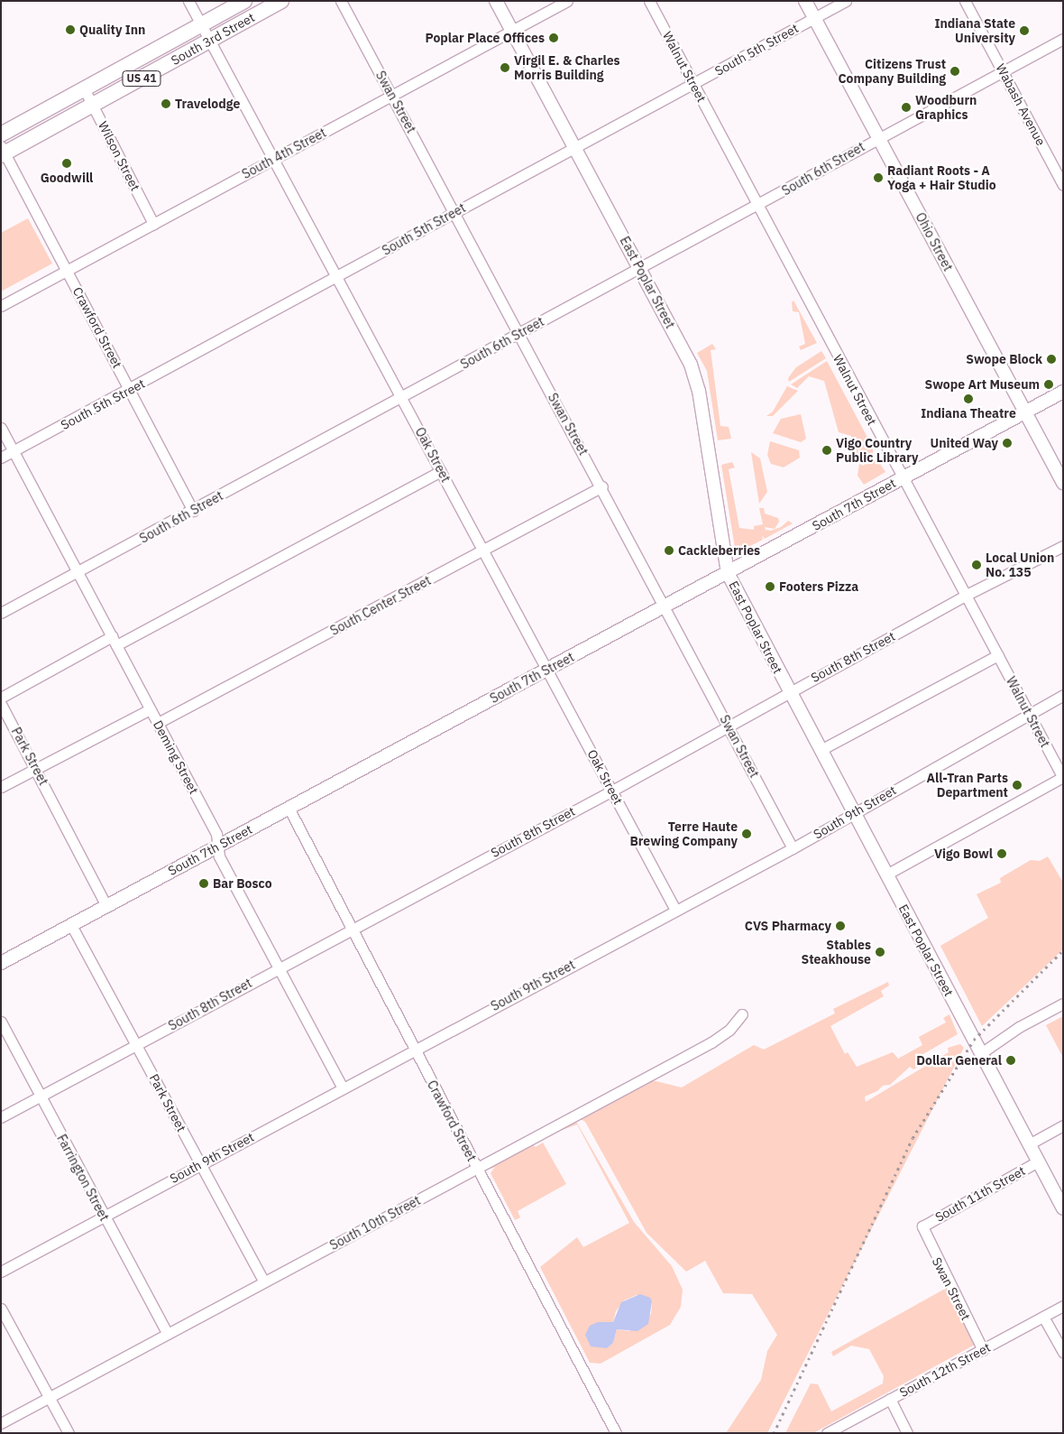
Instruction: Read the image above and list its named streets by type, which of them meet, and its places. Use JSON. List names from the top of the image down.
{
  "streets": {
    "highway": ["South 3rd Street", "US 41"],
    "main road": ["Ohio Street", "East Poplar Street", "South 7th Street"],
    "street": [
      "South 5th Street",
      "Walnut Street",
      "Swan Street",
      "Wabash Avenue",
      "South 4th Street",
      "Wilson Street",
      "South 6th Street",
      "Crawford Street",
      "Oak Street",
      "South Center Street",
      "South 8th Street",
      "Park Street",
      "Deming Street",
      "South 9th Street",
      "Farrington Street",
      "South 11th Street",
      "South 10th Street",
      "South 12th Street"
    ]
  },
  "crossings": [
    ["South 3rd Street", "Wilson Street"],
    ["South 3rd Street", "Crawford Street"],
    ["South 3rd Street", "Oak Street"],
    ["South 5th Street", "Walnut Street"],
    ["South 5th Street", "Swan Street"],
    ["South 5th Street", "Ohio Street"],
    ["South 5th Street", "East Poplar Street"],
    ["South 5th Street", "Crawford Street"],
    ["South 5th Street", "Oak Street"],
    ["South 5th Street", "Deming Street"],
    ["Walnut Street", "South 6th Street"],
    ["Walnut Street", "South 7th Street"],
    ["Walnut Street", "South 8th Street"],
    ["Walnut Street", "South 9th Street"],
    ["Swan Street", "South 4th Street"],
    ["Swan Street", "South 6th Street"],
    ["Swan Street", "South 7th Street"],
    ["Swan Street", "South Center Street"],
    ["Swan Street", "South 8th Street"],
    ["Swan Street", "South 9th Street"],
    ["Swan Street", "South 11th Street"],
    ["Swan Street", "South 12th Street"],
    ["Wabash Avenue", "South 6th Street"],
    ["South 4th Street", "Wilson Street"],
    ["South 4th Street", "East Poplar Street"],
    ["South 4th Street", "Crawford Street"],
    ["South 4th Street", "Oak Street"],
    ["South 6th Street", "Ohio Street"],
    ["South 6th Street", "East Poplar Street"],
    ["South 6th Street", "Crawford Street"],
    ["South 6th Street", "Oak Street"],
    ["South 6th Street", "Deming Street"],
    ["Ohio Street", "South 7th Street"],
    ["East Poplar Street", "South 7th Street"],
    ["East Poplar Street", "South 8th Street"],
    ["East Poplar Street", "South 9th Street"],
    ["East Poplar Street", "South 11th Street"],
    ["Crawford Street", "South 7th Street"],
    ["Crawford Street", "South 8th Street"],
    ["Crawford Street", "South 9th Street"],
    ["Crawford Street", "South 10th Street"],
    ["Oak Street", "South 7th Street"],
    ["Oak Street", "South Center Street"],
    ["Oak Street", "South 8th Street"],
    ["Oak Street", "South 9th Street"],
    ["South 7th Street", "Park Street"],
    ["South 7th Street", "Deming Street"],
    ["South Center Street", "Deming Street"],
    ["South 8th Street", "Park Street"],
    ["South 8th Street", "Deming Street"],
    ["South 8th Street", "Farrington Street"],
    ["Park Street", "South 9th Street"],
    ["Park Street", "South 10th Street"],
    ["Deming Street", "South 9th Street"],
    ["South 9th Street", "Farrington Street"],
    ["Farrington Street", "South 10th Street"]
  ],
  "places": [
    "Quality Inn",
    "Indiana State University",
    "Poplar Place Offices",
    "Virgil E. & Charles Morris Building",
    "Citizens Trust Company Building",
    "Travelodge",
    "Woodburn Graphics",
    "Goodwill",
    "Radiant Roots - A Yoga + Hair Studio",
    "Swope Block",
    "Swope Art Museum",
    "Indiana Theatre",
    "United Way",
    "Vigo Country Public Library",
    "Cackleberries",
    "Local Union No. 135",
    "Footers Pizza",
    "All-Tran Parts Department",
    "Terre Haute Brewing Company",
    "Vigo Bowl",
    "Bar Bosco",
    "CVS Pharmacy",
    "Stables Steakhouse",
    "Dollar General"
  ]
}
